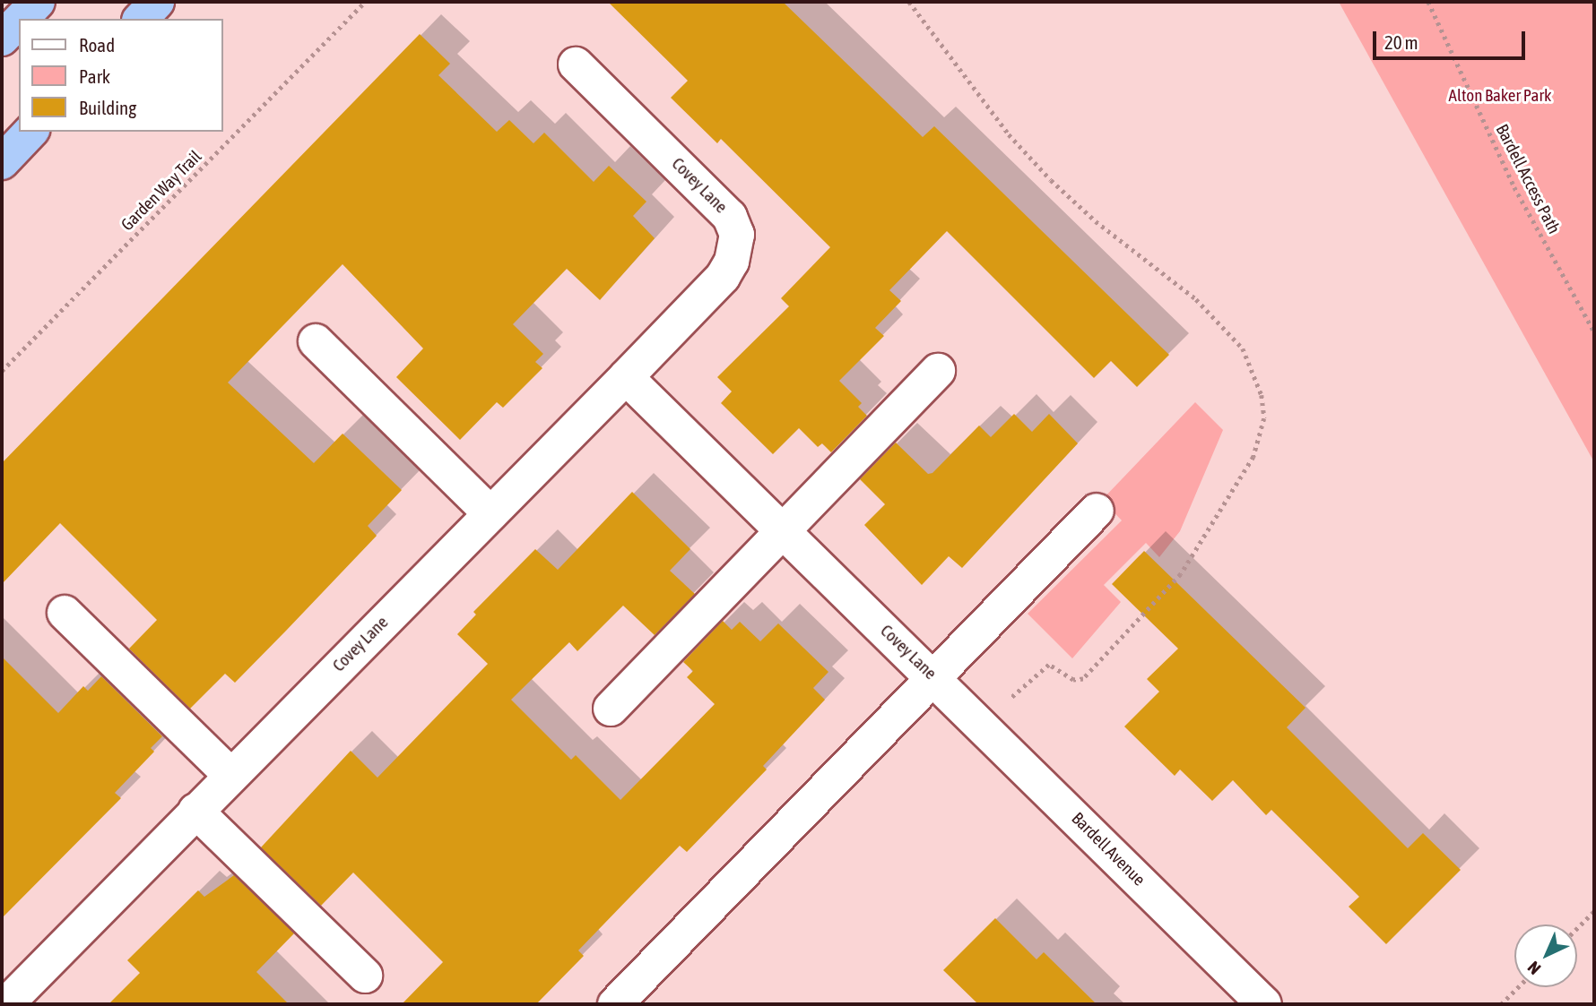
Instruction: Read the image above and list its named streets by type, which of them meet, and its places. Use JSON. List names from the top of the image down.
{
  "streets": {
    "street": ["Covey Lane", "Bardell Avenue"],
    "path": ["Bardell Access Path", "Garden Way Trail"]
  },
  "crossings": [
    ["Covey Lane", "Bardell Avenue"]
  ],
  "parks": ["Alton Baker Park"],
  "legend": ["Road", "Park", "Building"],
  "scale_bar": "20 m",
  "north": "bottom left"
}
